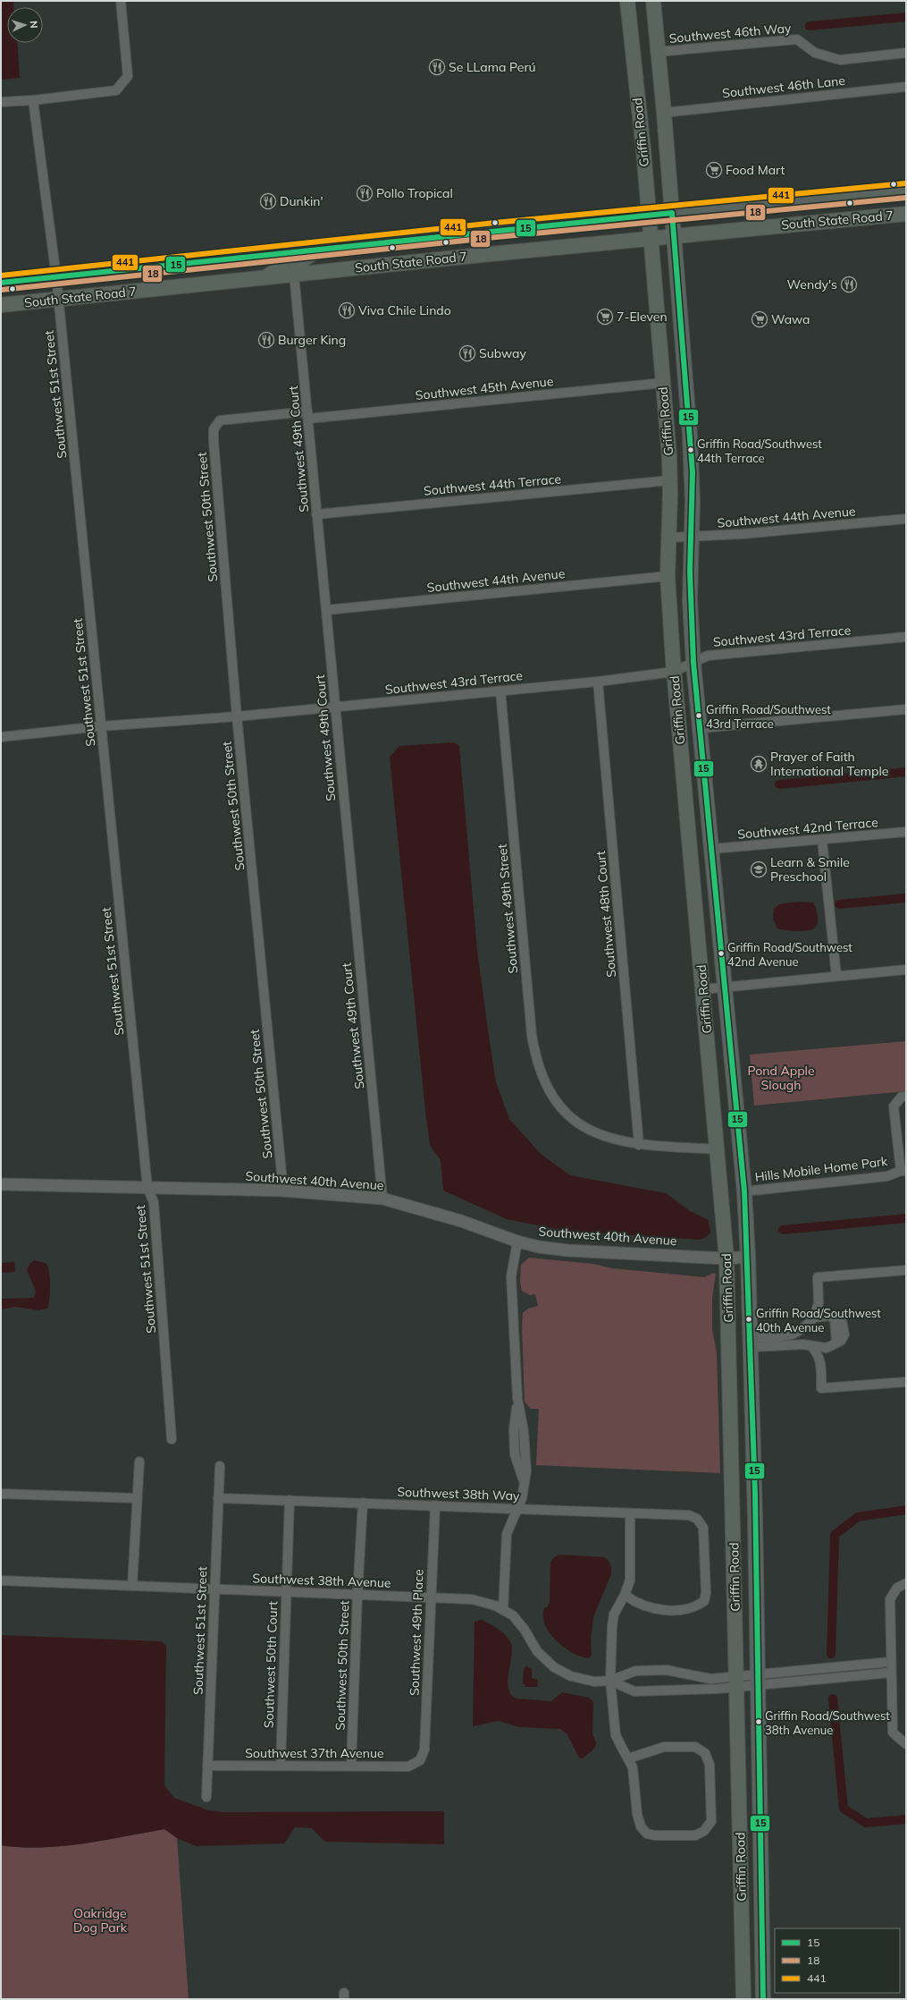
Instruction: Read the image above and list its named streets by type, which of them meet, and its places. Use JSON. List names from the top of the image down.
{
  "streets": {
    "main road": ["Griffin Road", "South State Road 7"],
    "street": [
      "Southwest 46th Way",
      "Southwest 46th Lane",
      "Southwest 45th Avenue",
      "Southwest 51st Street",
      "Southwest 49th Court",
      "Southwest 44th Terrace",
      "Southwest 50th Street",
      "Southwest 44th Avenue",
      "Southwest 43rd Terrace",
      "Southwest 42nd Terrace",
      "Southwest 49th Street",
      "Southwest 48th Court",
      "Hills Mobile Home Park",
      "Southwest 40th Avenue",
      "Southwest 38th Way",
      "Southwest 38th Avenue",
      "Southwest 49th Place",
      "Southwest 50th Court",
      "Southwest 37th Avenue"
    ]
  },
  "crossings": [
    ["Southwest 46th Way", "Griffin Road"],
    ["Southwest 46th Lane", "Griffin Road"],
    ["Griffin Road", "South State Road 7"],
    ["Griffin Road", "Southwest 45th Avenue"],
    ["Griffin Road", "Southwest 44th Terrace"],
    ["Griffin Road", "Southwest 44th Avenue"],
    ["Griffin Road", "Southwest 43rd Terrace"],
    ["Griffin Road", "Southwest 42nd Terrace"],
    ["Griffin Road", "Southwest 49th Street"],
    ["Griffin Road", "Hills Mobile Home Park"],
    ["Griffin Road", "Southwest 40th Avenue"],
    ["Griffin Road", "Southwest 38th Avenue"],
    ["South State Road 7", "Southwest 51st Street"],
    ["South State Road 7", "Southwest 49th Court"],
    ["Southwest 45th Avenue", "Southwest 49th Court"],
    ["Southwest 45th Avenue", "Southwest 50th Street"],
    ["Southwest 51st Street", "Southwest 43rd Terrace"],
    ["Southwest 51st Street", "Southwest 40th Avenue"],
    ["Southwest 51st Street", "Southwest 38th Way"],
    ["Southwest 51st Street", "Southwest 38th Avenue"],
    ["Southwest 51st Street", "Southwest 37th Avenue"],
    ["Southwest 49th Court", "Southwest 44th Terrace"],
    ["Southwest 49th Court", "Southwest 44th Avenue"],
    ["Southwest 49th Court", "Southwest 43rd Terrace"],
    ["Southwest 49th Court", "Southwest 40th Avenue"],
    ["Southwest 50th Street", "Southwest 43rd Terrace"],
    ["Southwest 50th Street", "Southwest 40th Avenue"],
    ["Southwest 50th Street", "Southwest 38th Way"],
    ["Southwest 50th Street", "Southwest 38th Avenue"],
    ["Southwest 50th Street", "Southwest 37th Avenue"],
    ["Southwest 43rd Terrace", "Southwest 49th Street"],
    ["Southwest 43rd Terrace", "Southwest 48th Court"],
    ["Southwest 49th Street", "Southwest 48th Court"],
    ["Southwest 38th Way", "Southwest 49th Place"],
    ["Southwest 38th Way", "Southwest 50th Court"],
    ["Southwest 38th Avenue", "Southwest 49th Place"],
    ["Southwest 38th Avenue", "Southwest 50th Court"],
    ["Southwest 49th Place", "Southwest 37th Avenue"],
    ["Southwest 50th Court", "Southwest 37th Avenue"]
  ],
  "parks": ["Pond Apple Slough", "Oakridge Dog Park"],
  "places": {
    "restaurant": [
      "Se LLama Perú",
      "Pollo Tropical",
      "Dunkin'",
      "Wendy's",
      "Viva Chile Lindo",
      "Burger King",
      "Subway"
    ],
    "supermarket": ["Food Mart", "7-Eleven", "Wawa"],
    "other": [
      "Griffin Road/Southwest 44th Terrace",
      "Griffin Road/Southwest 43rd Terrace",
      "Griffin Road/Southwest 42nd Avenue",
      "Griffin Road/Southwest 40th Avenue",
      "Griffin Road/Southwest 38th Avenue"
    ],
    "temple": ["Prayer of Faith International Temple"],
    "school or university": ["Learn & Smile Preschool"]
  },
  "lines": ["transit line 441", "transit line 18", "transit line 15"],
  "legend": ["15", "18", "441"],
  "north": "right"
}
